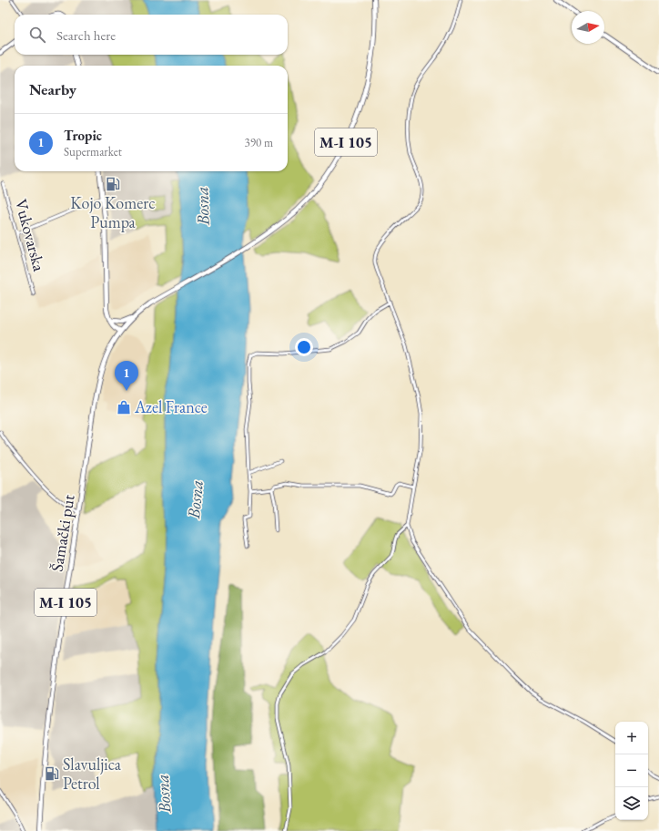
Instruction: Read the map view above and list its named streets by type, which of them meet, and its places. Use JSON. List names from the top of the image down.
{
  "streets": {
    "main road": ["M-I 105", "Šamački put"],
    "street": ["Vukovarska"]
  },
  "crossings": [
    ["M-I 105", "Šamački put"]
  ],
  "water": ["Bosna"],
  "places": {
    "fuel station": ["Kojo Komerc Pumpa", "Slavuljica Petrol"],
    "shop": ["Azel France"]
  },
  "north": "right",
  "page": {
    "search": "Search here",
    "heading": "Nearby",
    "list": [
      {
        "mark": "1",
        "name": "Tropic",
        "note": "Supermarket",
        "value": "390 m"
      }
    ],
    "pins": "1",
    "map_buttons": ["+", "−"]
  }
}
